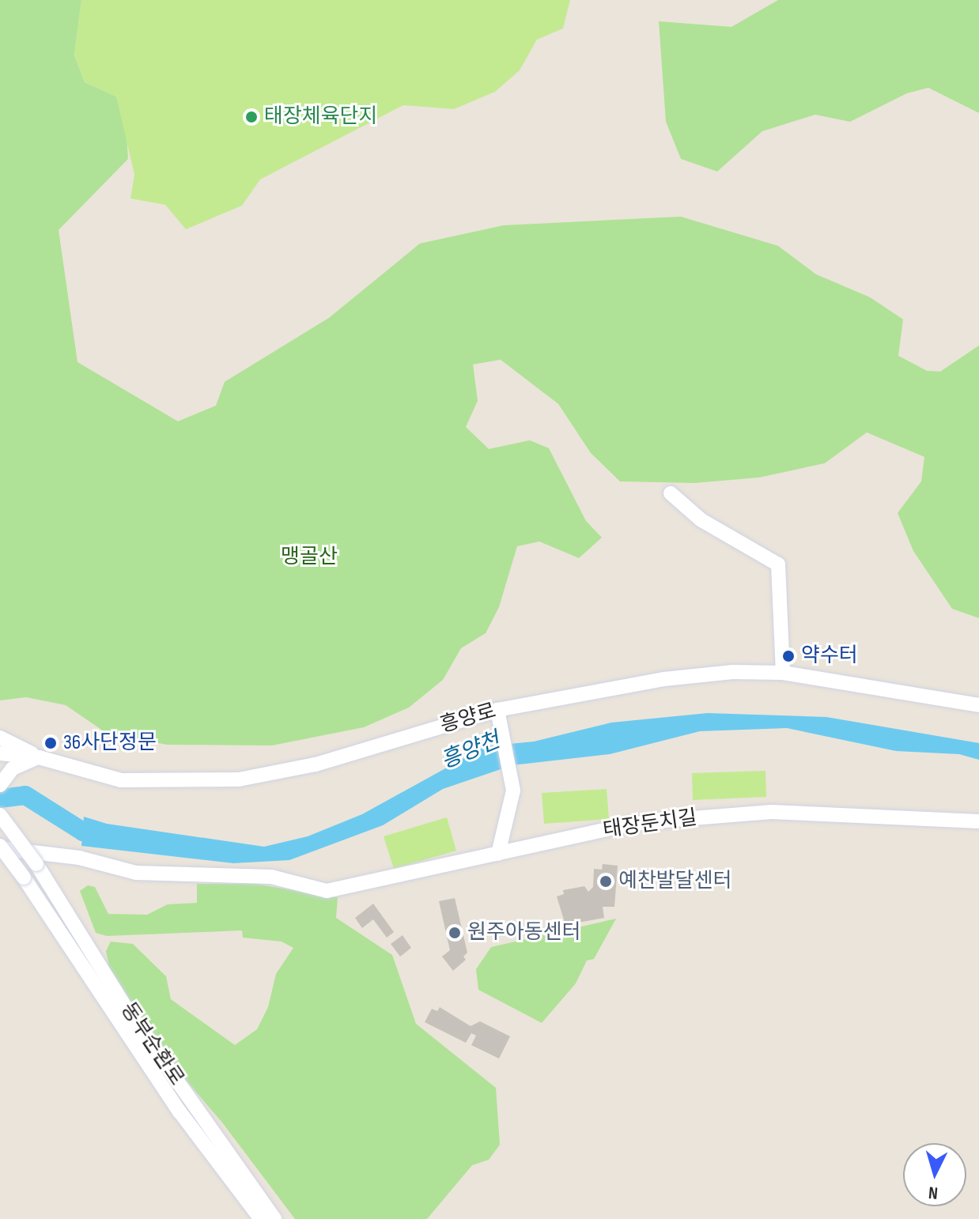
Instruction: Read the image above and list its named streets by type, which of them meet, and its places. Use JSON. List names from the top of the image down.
{
  "streets": {
    "street": ["흥양로", "태장둔치길", "동부순환로"]
  },
  "crossings": [
    ["태장둔치길", "동부순환로"]
  ],
  "water": ["흥양천"],
  "parks": ["맹골산"],
  "places": [
    "태장체육단지",
    "약수터",
    "36사단정문",
    "예찬발달센터",
    "원주아동센터"
  ],
  "north": "bottom"
}
